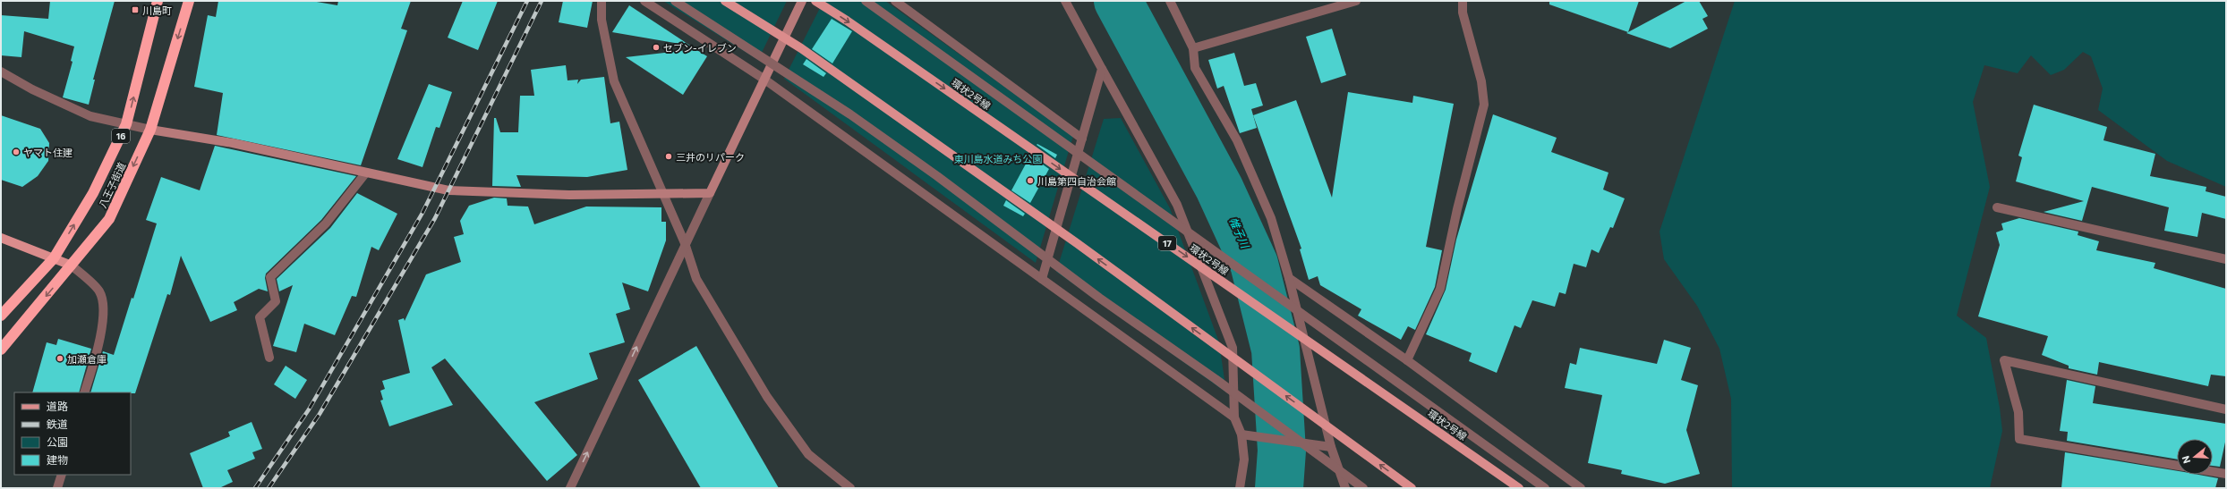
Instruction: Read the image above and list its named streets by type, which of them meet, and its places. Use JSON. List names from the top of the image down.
{
  "streets": {
    "highway": ["16", "八王子街道"],
    "main road": ["環状2号線", "17"]
  },
  "water": ["帷子川"],
  "parks": ["東川島水道みち公園"],
  "places": {
    "transit": ["川島町"],
    "other": [
      "セブン-イレブン",
      "ヤマト住建",
      "三井のリパーク",
      "川島第四自治会館",
      "加瀬倉庫"
    ]
  },
  "legend": [
    "道路",
    "鉄道",
    "公園",
    "建物"
  ],
  "north": "left"
}
